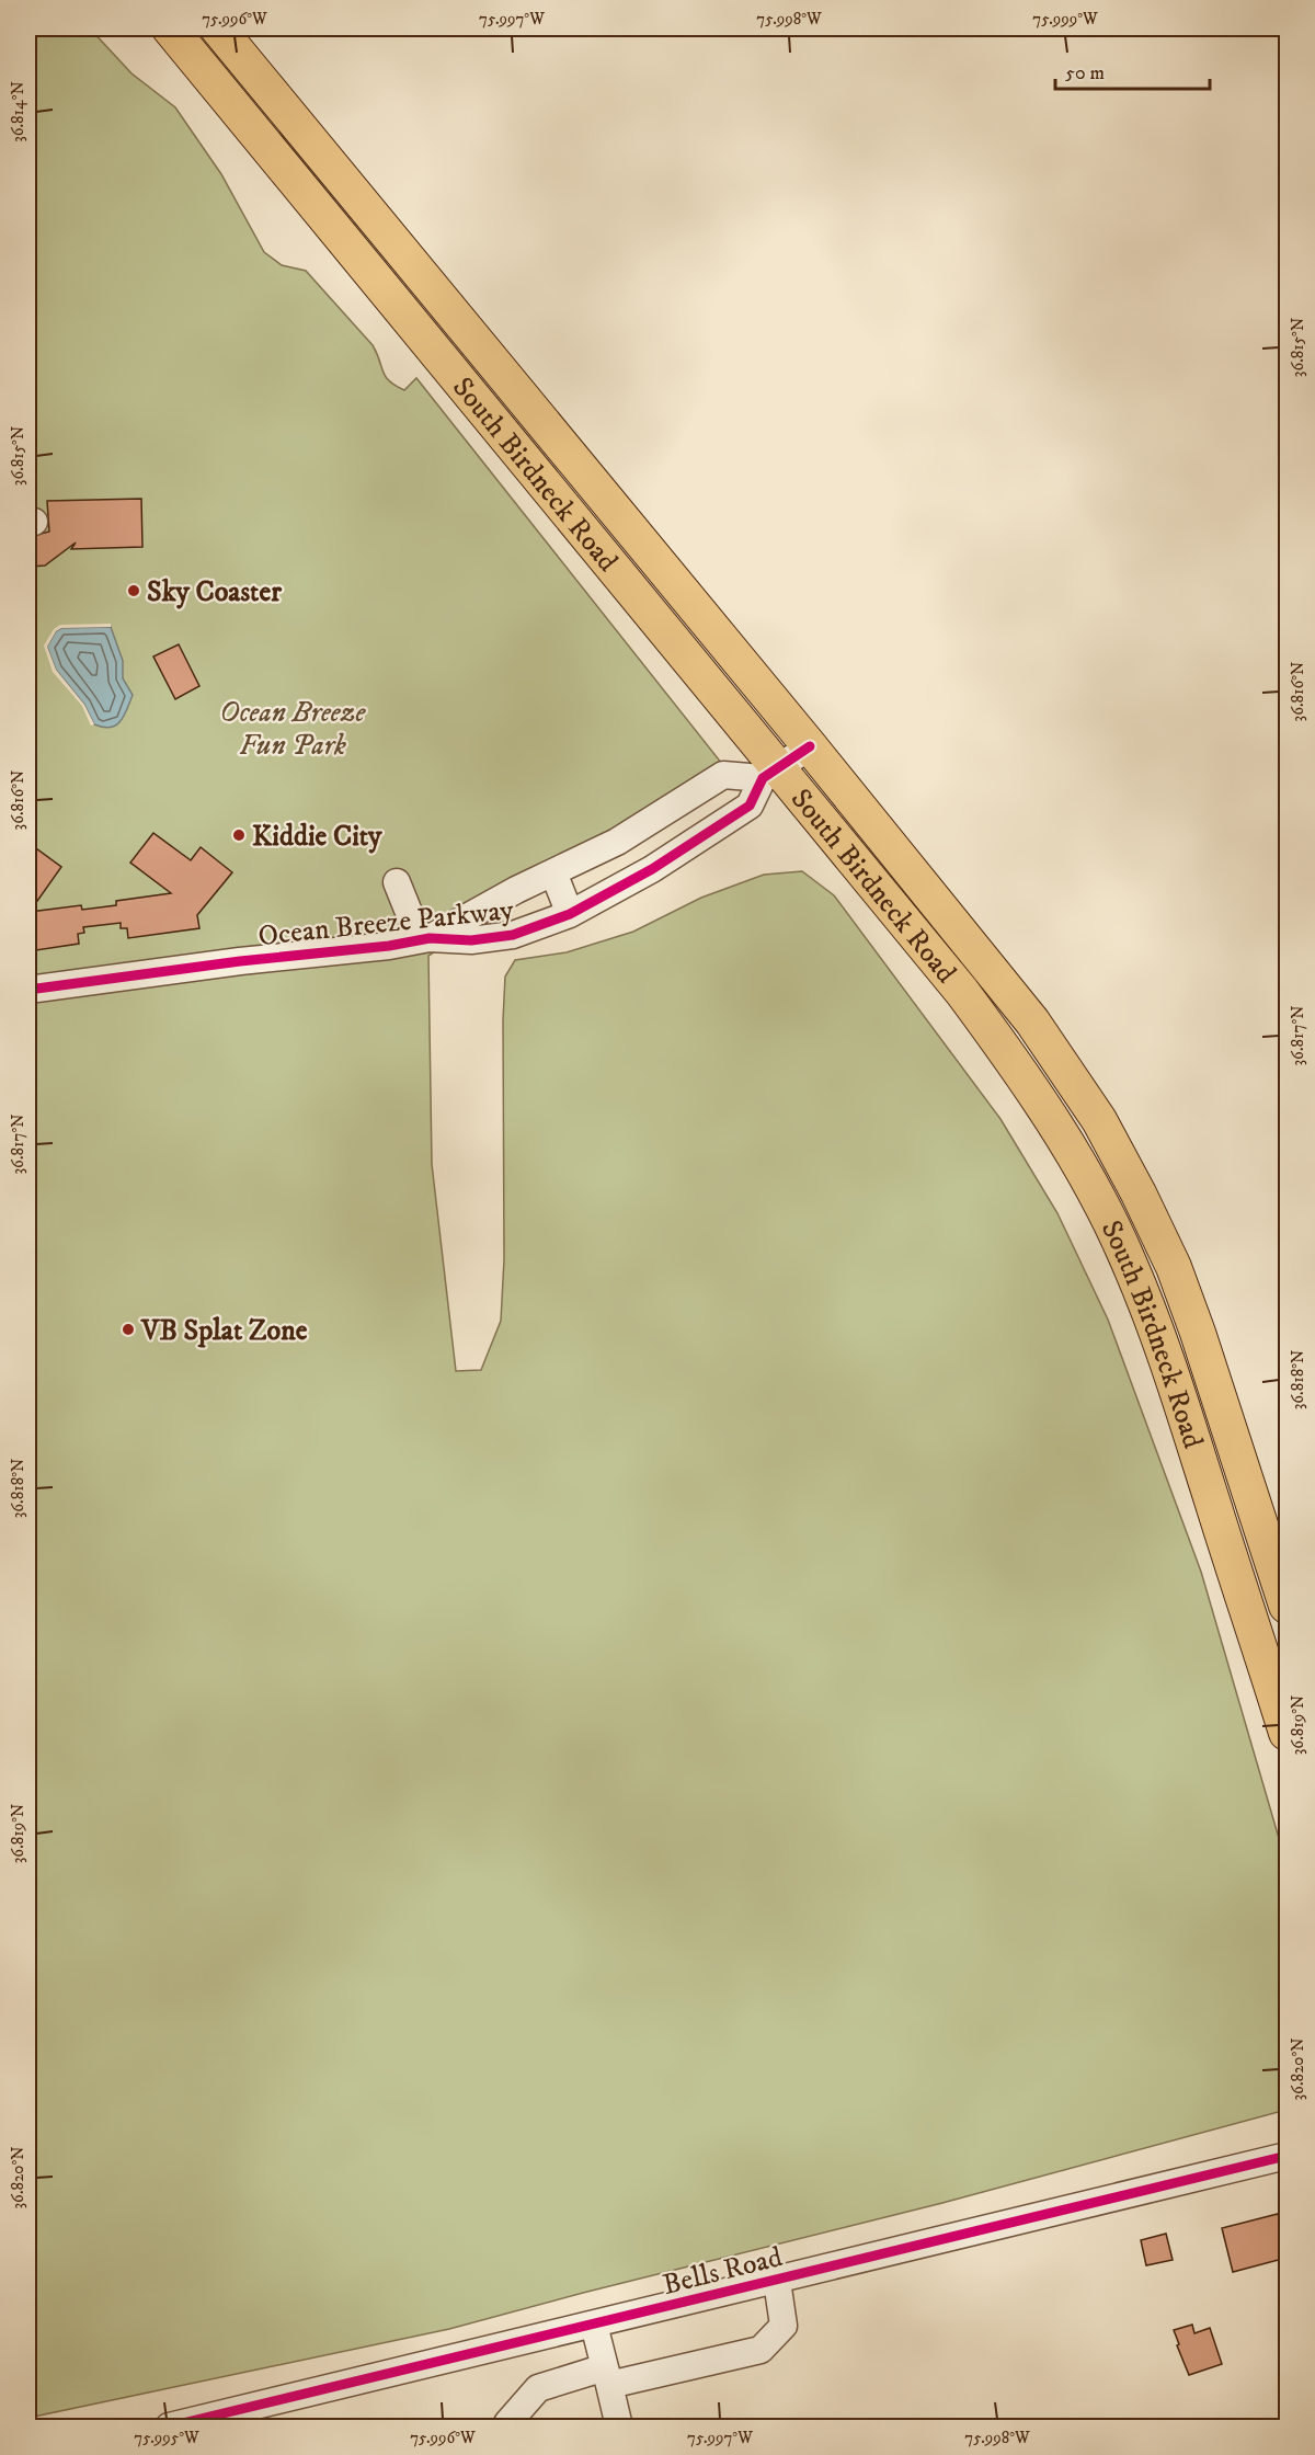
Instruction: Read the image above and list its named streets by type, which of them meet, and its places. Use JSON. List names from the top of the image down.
{
  "streets": {
    "main road": ["South Birdneck Road"],
    "street": ["Ocean Breeze Parkway", "Bells Road"]
  },
  "crossings": [
    ["South Birdneck Road", "Ocean Breeze Parkway"]
  ],
  "parks": ["Ocean Breeze Fun Park"],
  "places": ["Sky Coaster", "Kiddie City", "VB Splat Zone"],
  "scale_bar": "50 m",
  "coordinates": [
    "75.996°W",
    "75.997°W",
    "75.998°W",
    "75.999°W",
    "36.814°N",
    "36.815°N",
    "36.816°N",
    "36.817°N",
    "36.818°N",
    "36.819°N",
    "36.820°N",
    "75.995°W"
  ]
}
